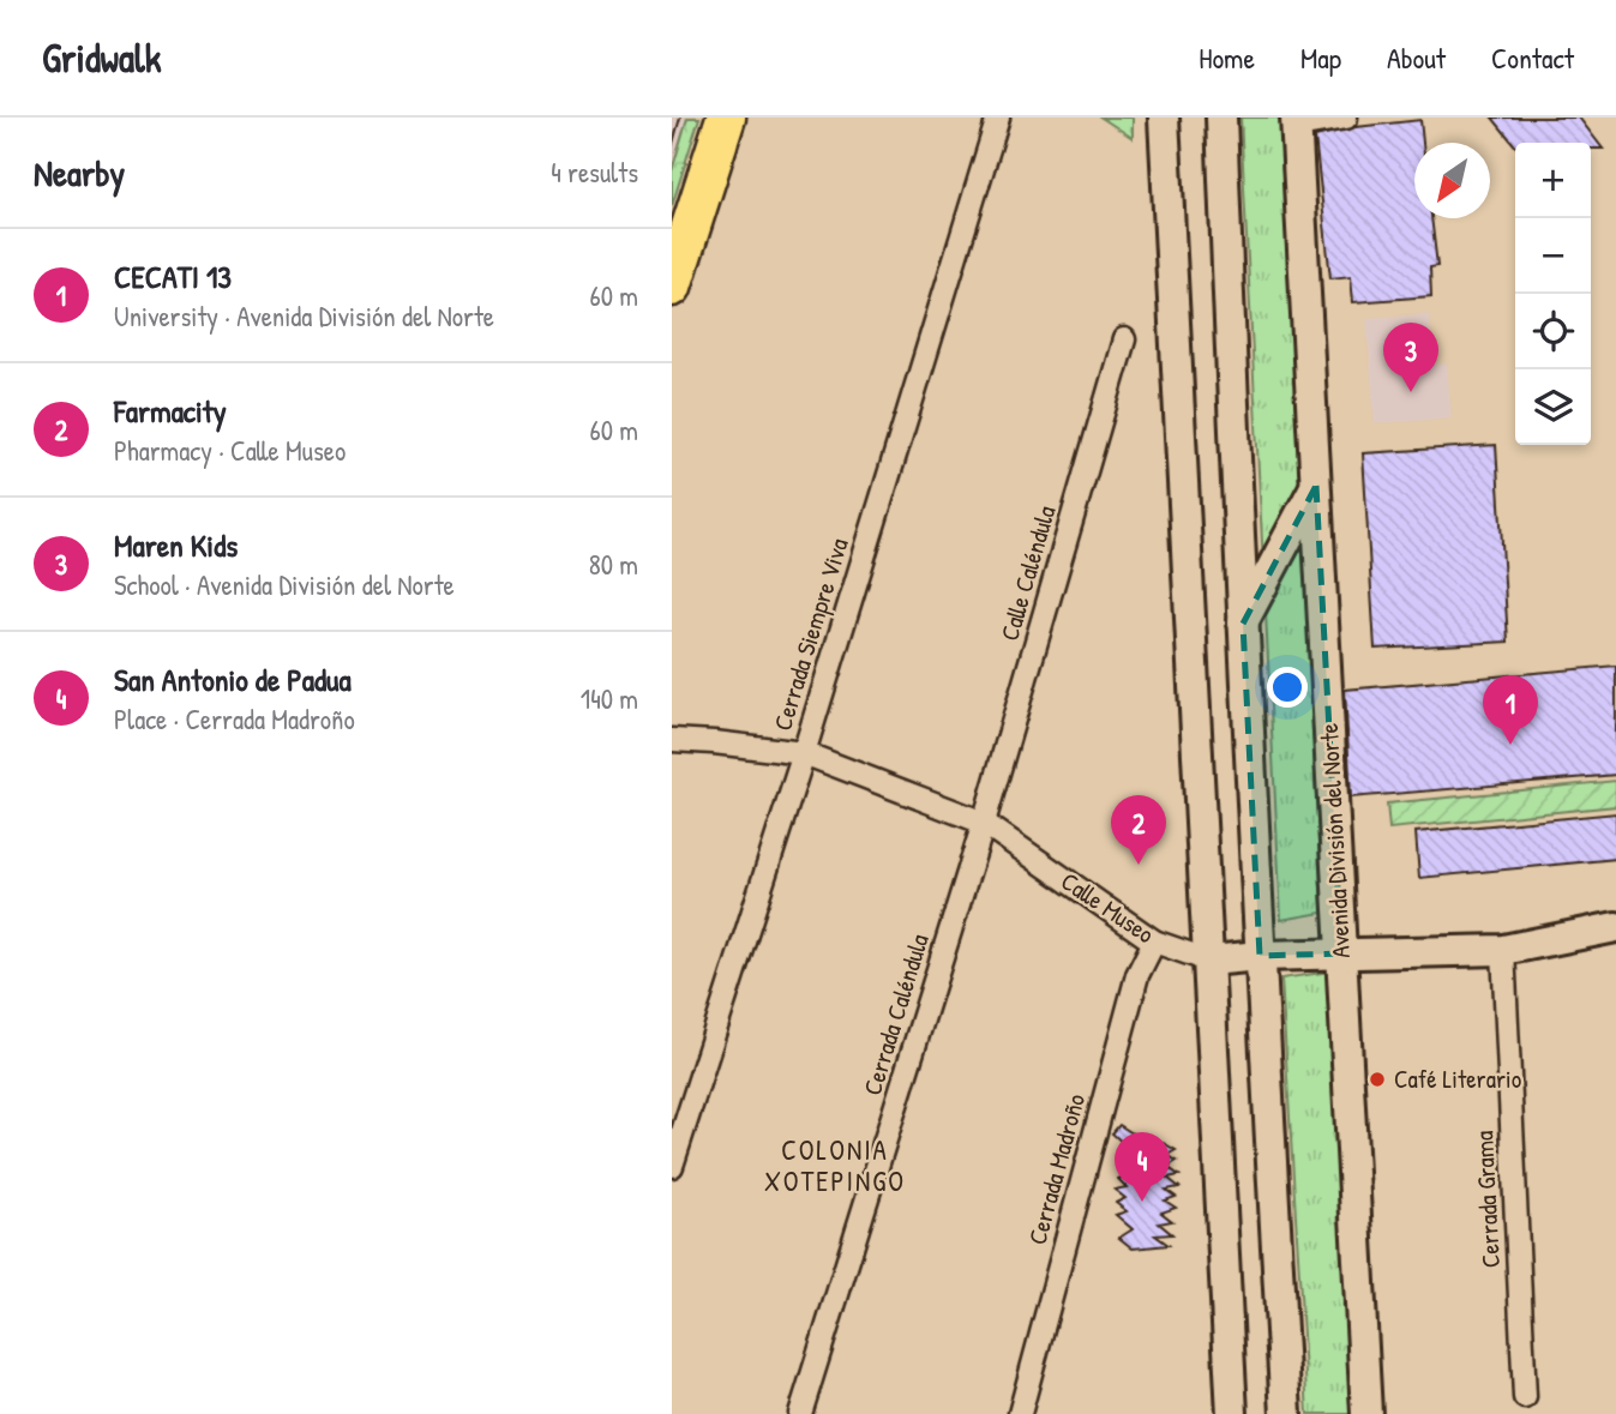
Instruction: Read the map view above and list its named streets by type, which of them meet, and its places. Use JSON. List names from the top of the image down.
{
  "streets": {
    "main road": ["Avenida División del Norte", "Calle Museo"],
    "street": [
      "Calle Caléndula",
      "Cerrada Siempre Viva",
      "Cerrada Caléndula",
      "Cerrada Madroño",
      "Cerrada Grama"
    ]
  },
  "crossings": [
    ["Calle Caléndula", "Calle Museo"],
    ["Calle Caléndula", "Cerrada Caléndula"],
    ["Cerrada Siempre Viva", "Calle Museo"],
    ["Avenida División del Norte", "Calle Museo"],
    ["Calle Museo", "Cerrada Caléndula"],
    ["Calle Museo", "Cerrada Madroño"],
    ["Calle Museo", "Cerrada Grama"]
  ],
  "districts": ["COLONIA XOTEPINGO"],
  "places": ["Café Literario"],
  "north": "bottom left",
  "page": {
    "header": "Gridwalk",
    "nav": [
      "Home",
      "Map",
      "About",
      "Contact"
    ],
    "heading": ["Nearby", "4 results"],
    "map_buttons": ["+", "−"],
    "list": [
      {
        "mark": "1",
        "name": "CECATI 13",
        "note": "University · Avenida División del Norte",
        "value": "60 m"
      },
      {
        "mark": "2",
        "name": "Farmacity",
        "note": "Pharmacy · Calle Museo",
        "value": "60 m"
      },
      {
        "mark": "3",
        "name": "Maren Kids",
        "note": "School · Avenida División del Norte",
        "value": "80 m"
      },
      {
        "mark": "4",
        "name": "San Antonio de Padua",
        "note": "Place · Cerrada Madroño",
        "value": "140 m"
      }
    ],
    "pins": [
      "3",
      "1",
      "2",
      "4"
    ]
  }
}
